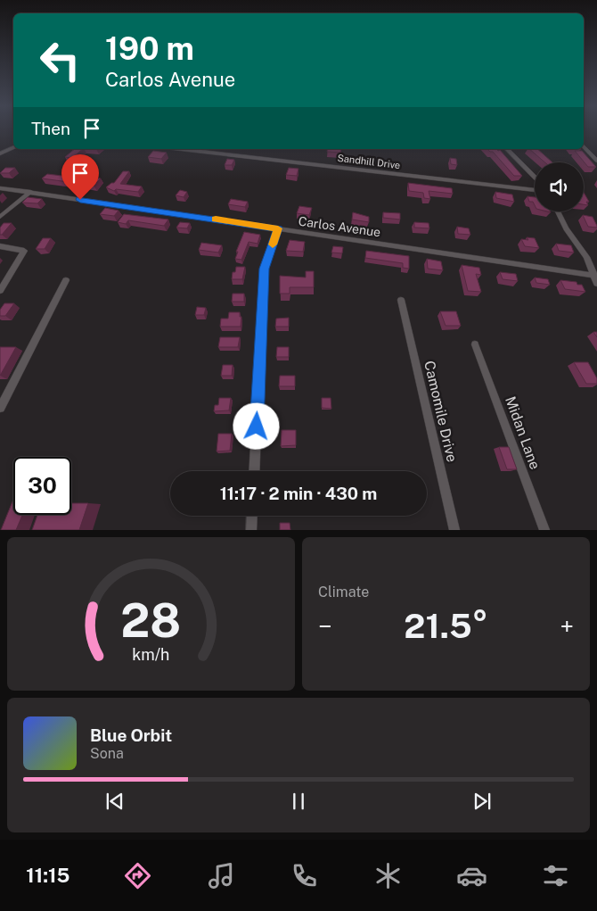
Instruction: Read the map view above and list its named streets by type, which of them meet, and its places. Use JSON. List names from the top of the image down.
{
  "streets": {
    "street": [
      "Sandhill Drive",
      "Carlos Avenue",
      "Camomile Drive",
      "Midan Lane"
    ]
  },
  "page": {
    "turn": ["190 m", "Carlos Avenue"],
    "then": "Then",
    "limit": "30",
    "trip": "11:17 · 2 min · 430 m",
    "tile": "Climate",
    "heat": ["−", "21.5°", "+"],
    "song": ["Blue Orbit", "Sona"],
    "tabs": "11:15",
    "gauge": ["28", "km/h"]
  }
}
